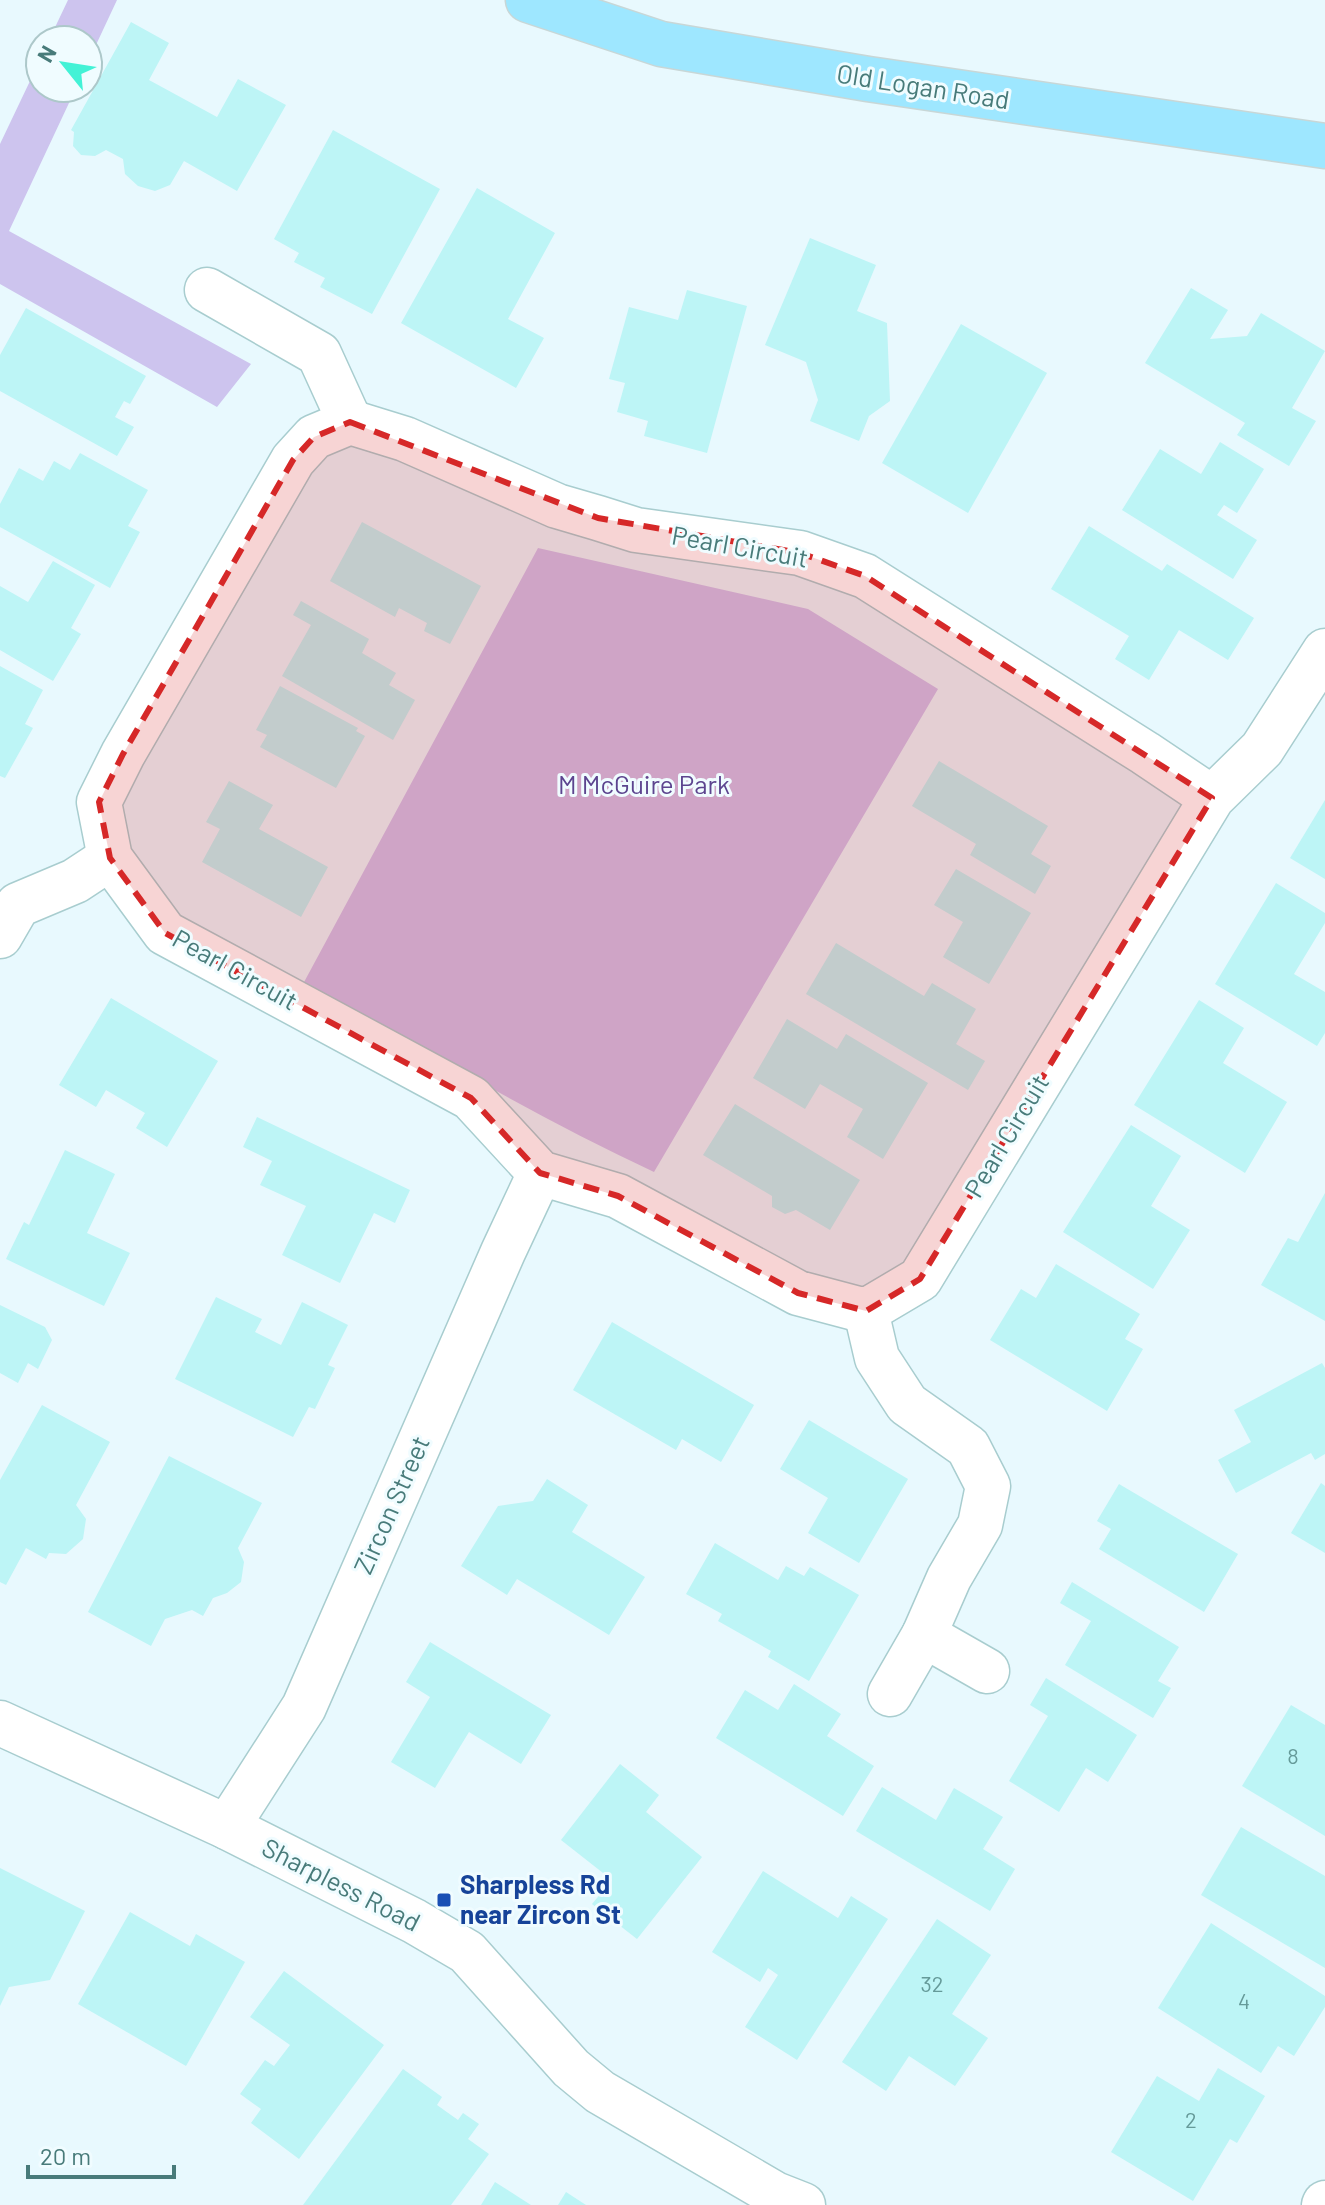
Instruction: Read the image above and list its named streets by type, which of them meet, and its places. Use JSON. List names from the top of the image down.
{
  "streets": {
    "main road": ["Old Logan Road"],
    "street": ["Pearl Circuit", "Zircon Street", "Sharpless Road"]
  },
  "crossings": [
    ["Pearl Circuit", "Zircon Street"],
    ["Zircon Street", "Sharpless Road"]
  ],
  "parks": ["M McGuire Park"],
  "places": {
    "transit": ["Sharpless Rd near Zircon St"]
  },
  "house_numbers": [
    "8",
    "32",
    "4",
    "2"
  ],
  "scale_bar": "20 m",
  "north": "top left"
}
